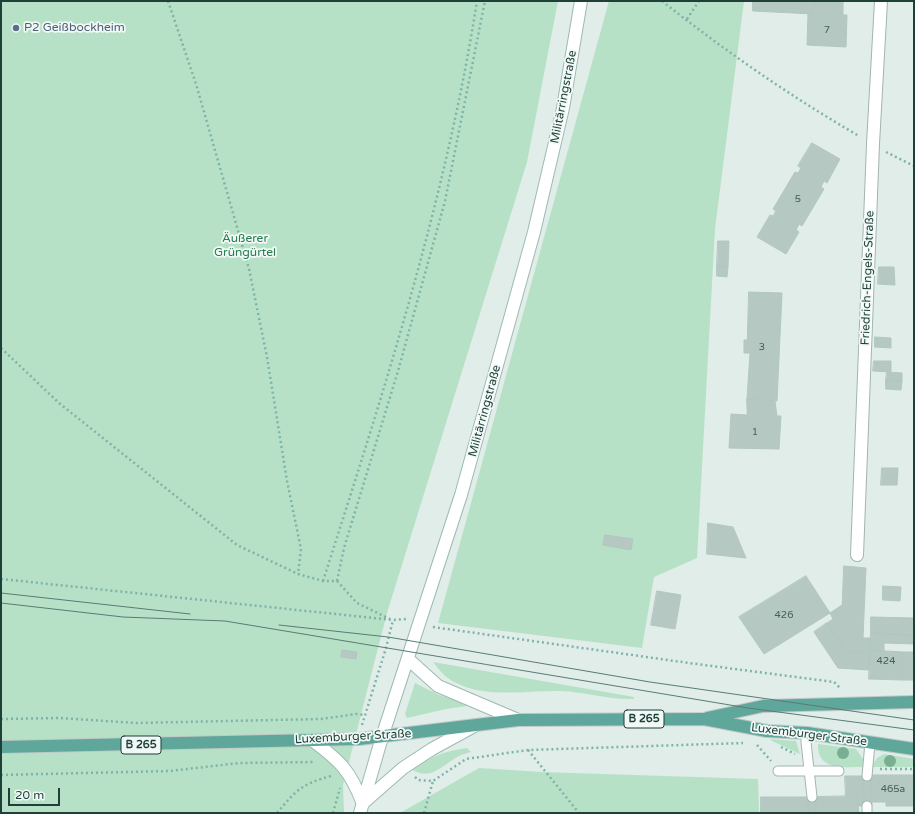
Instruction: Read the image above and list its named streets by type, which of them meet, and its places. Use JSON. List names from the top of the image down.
{
  "streets": {
    "main road": [
      "Militärringstraße",
      "Friedrich-Engels-Straße",
      "B 265",
      "Luxemburger Straße"
    ]
  },
  "crossings": [
    ["Militärringstraße", "Luxemburger Straße"]
  ],
  "parks": ["Äußerer Grüngürtel"],
  "places": ["P2 Geißbockheim"],
  "house_numbers": [
    "7",
    "5",
    "3",
    "1",
    "426",
    "424",
    "465a"
  ],
  "scale_bar": "20 m"
}
